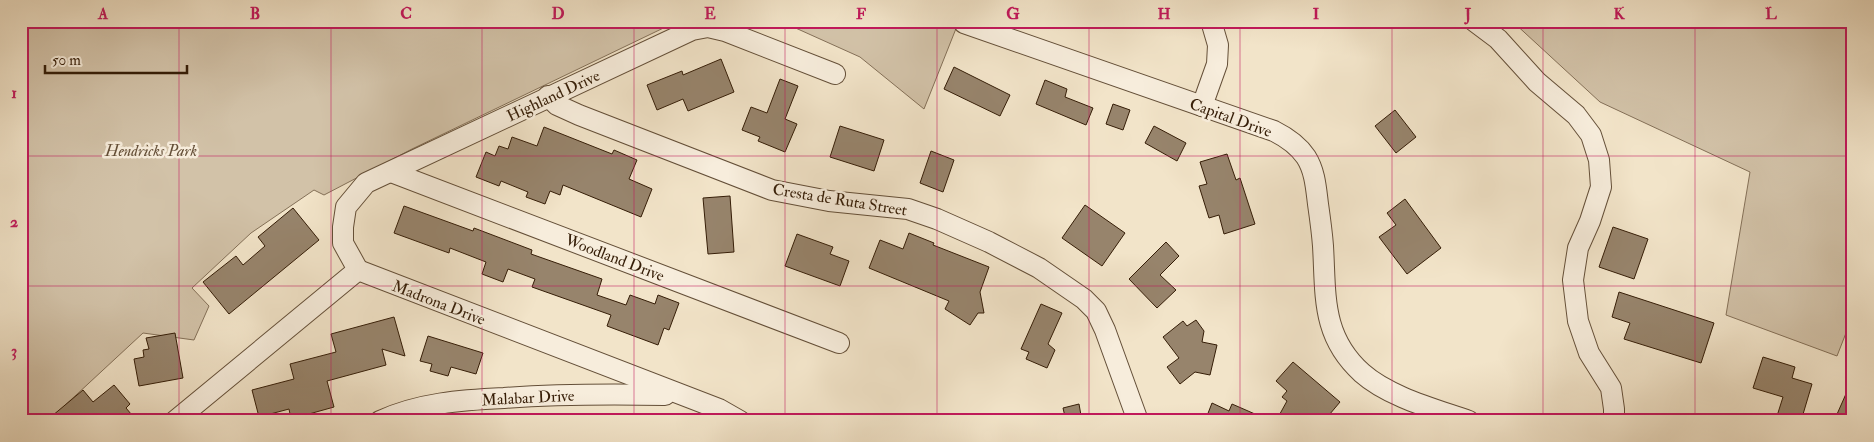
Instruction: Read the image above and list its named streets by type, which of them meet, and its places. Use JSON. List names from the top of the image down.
{
  "streets": {
    "street": [
      "Highland Drive",
      "Capital Drive",
      "Cresta de Ruta Street",
      "Woodland Drive",
      "Madrona Drive",
      "Malabar Drive"
    ]
  },
  "crossings": [
    ["Highland Drive", "Cresta de Ruta Street"],
    ["Highland Drive", "Woodland Drive"],
    ["Highland Drive", "Madrona Drive"],
    ["Madrona Drive", "Malabar Drive"]
  ],
  "parks": ["Hendricks Park"],
  "scale_bar": "50 m",
  "grid": {
    "columns": [
      "A",
      "B",
      "C",
      "D",
      "E",
      "F",
      "G",
      "H",
      "I",
      "J",
      "K",
      "L"
    ],
    "rows": ["1", "2", "3"]
  }
}
